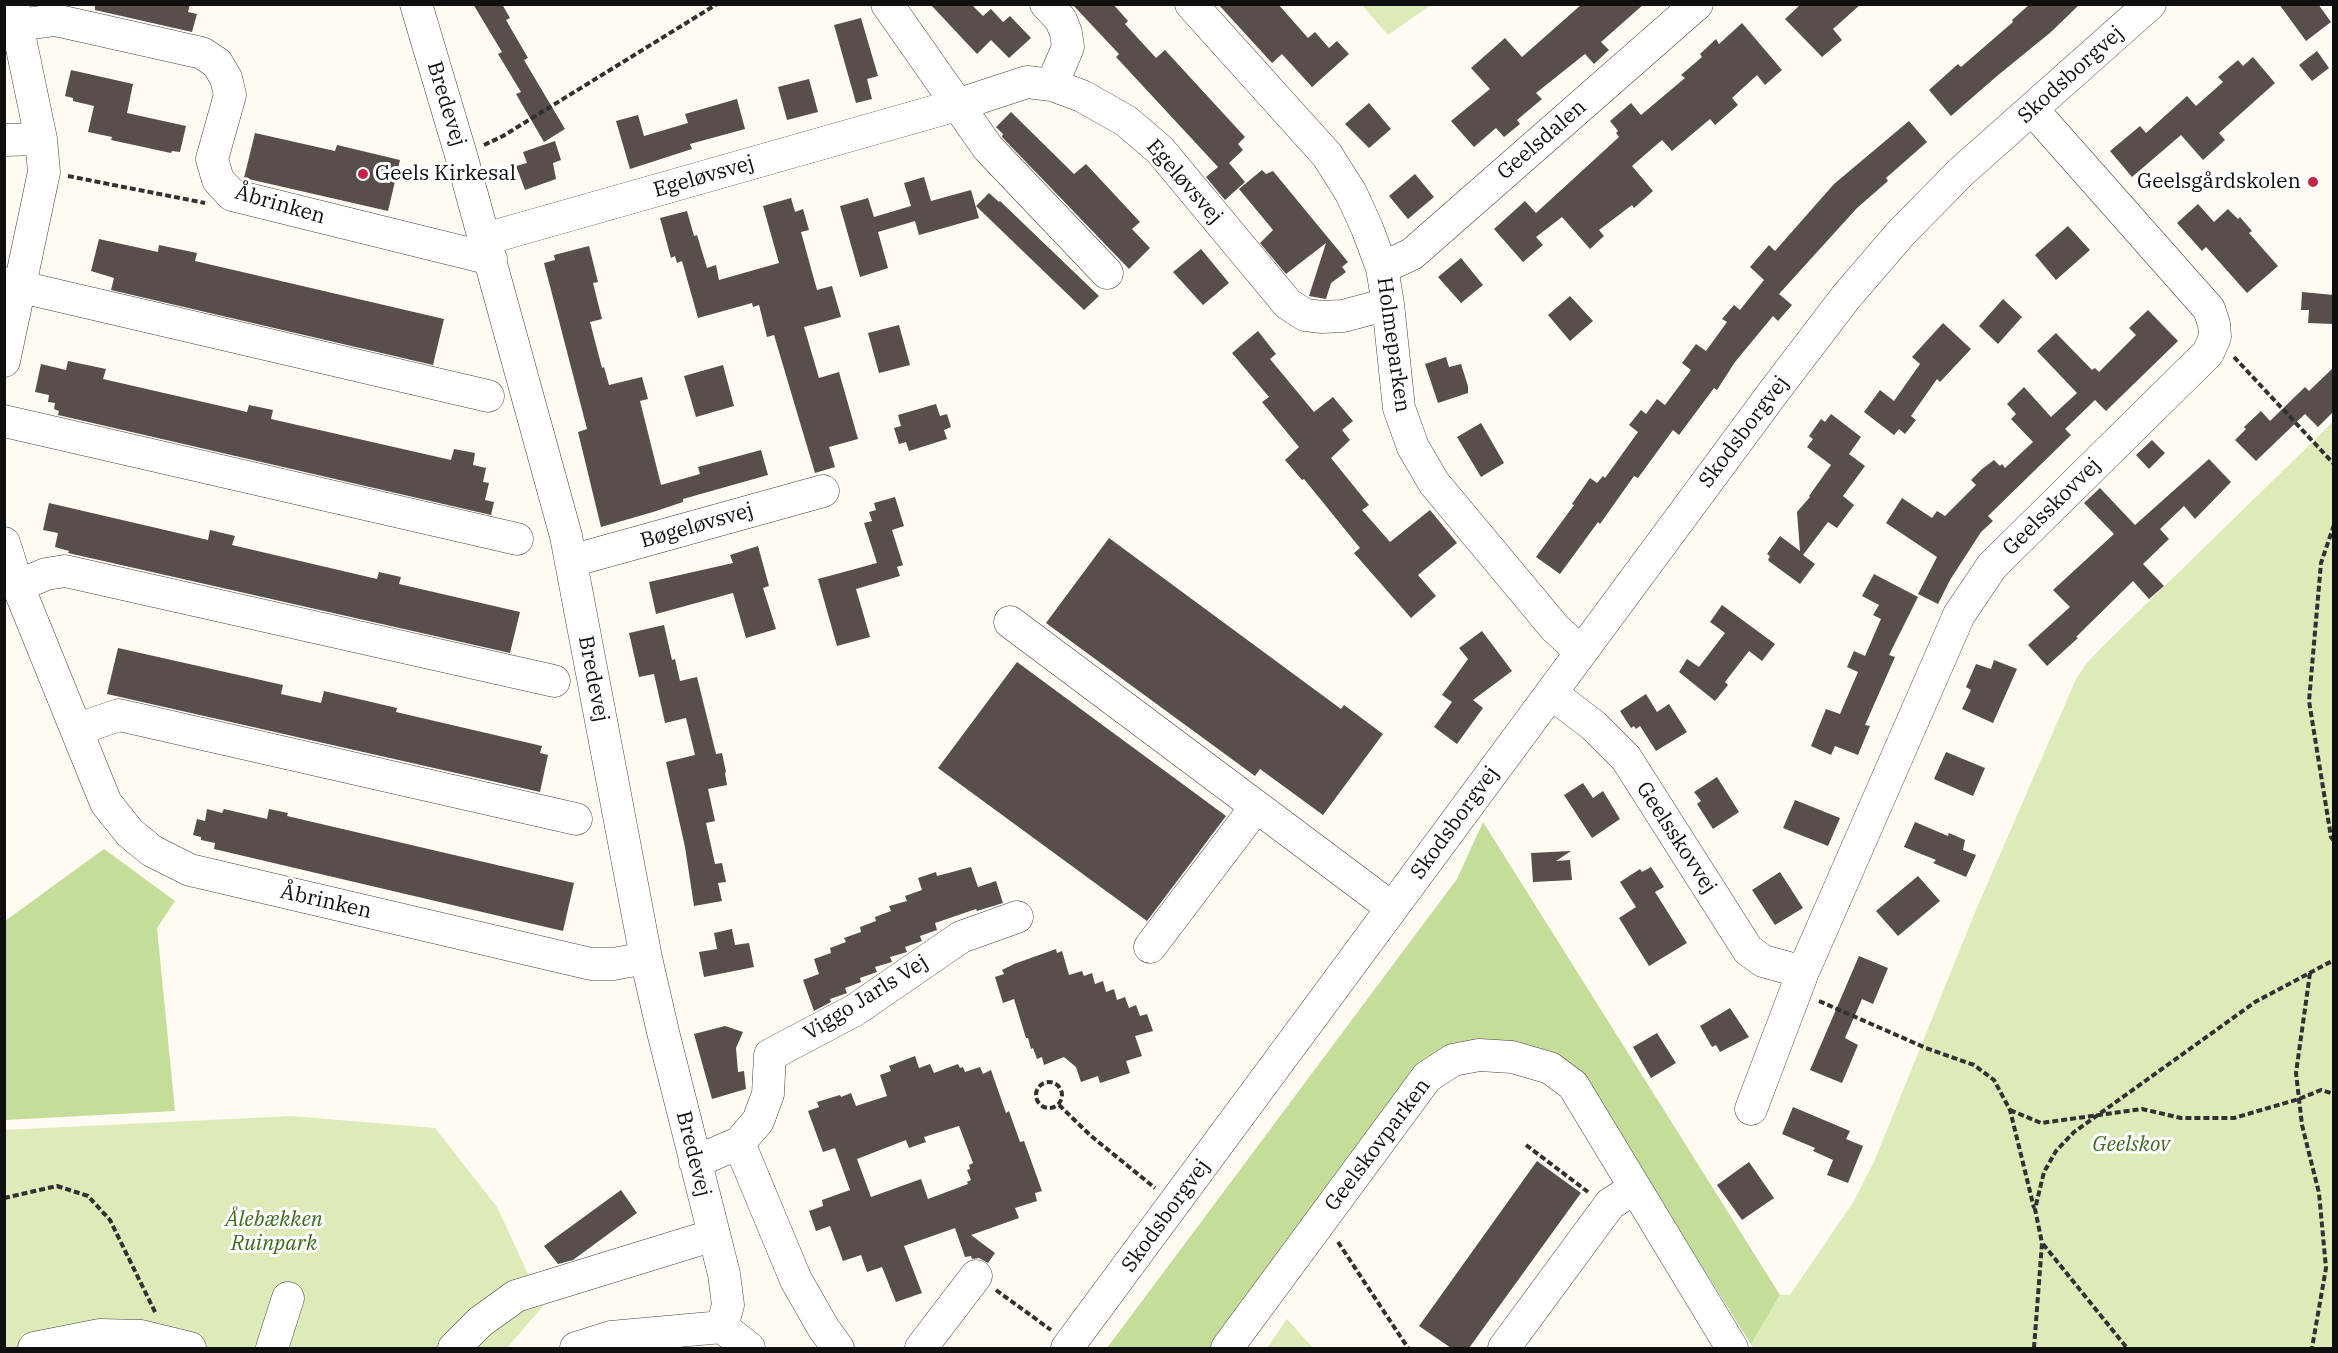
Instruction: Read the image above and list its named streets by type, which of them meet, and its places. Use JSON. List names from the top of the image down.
{
  "streets": {
    "street": [
      "Skodsborgvej",
      "Bredevej",
      "Geelsdalen",
      "Egeløvsvej",
      "Åbrinken",
      "Holmeparken",
      "Geelsskovvej",
      "Bøgeløvsvej",
      "Viggo Jarls Vej",
      "Geelskovparken"
    ]
  },
  "crossings": [
    ["Skodsborgvej", "Holmeparken"],
    ["Skodsborgvej", "Geelsskovvej"],
    ["Bredevej", "Egeløvsvej"],
    ["Bredevej", "Åbrinken"],
    ["Bredevej", "Bøgeløvsvej"],
    ["Bredevej", "Viggo Jarls Vej"],
    ["Geelsdalen", "Holmeparken"],
    ["Egeløvsvej", "Åbrinken"],
    ["Egeløvsvej", "Holmeparken"]
  ],
  "parks": ["Geelskov", "Ålebækken Ruinpark"],
  "places": ["Geels Kirkesal", "Geelsgårdskolen"]
}
